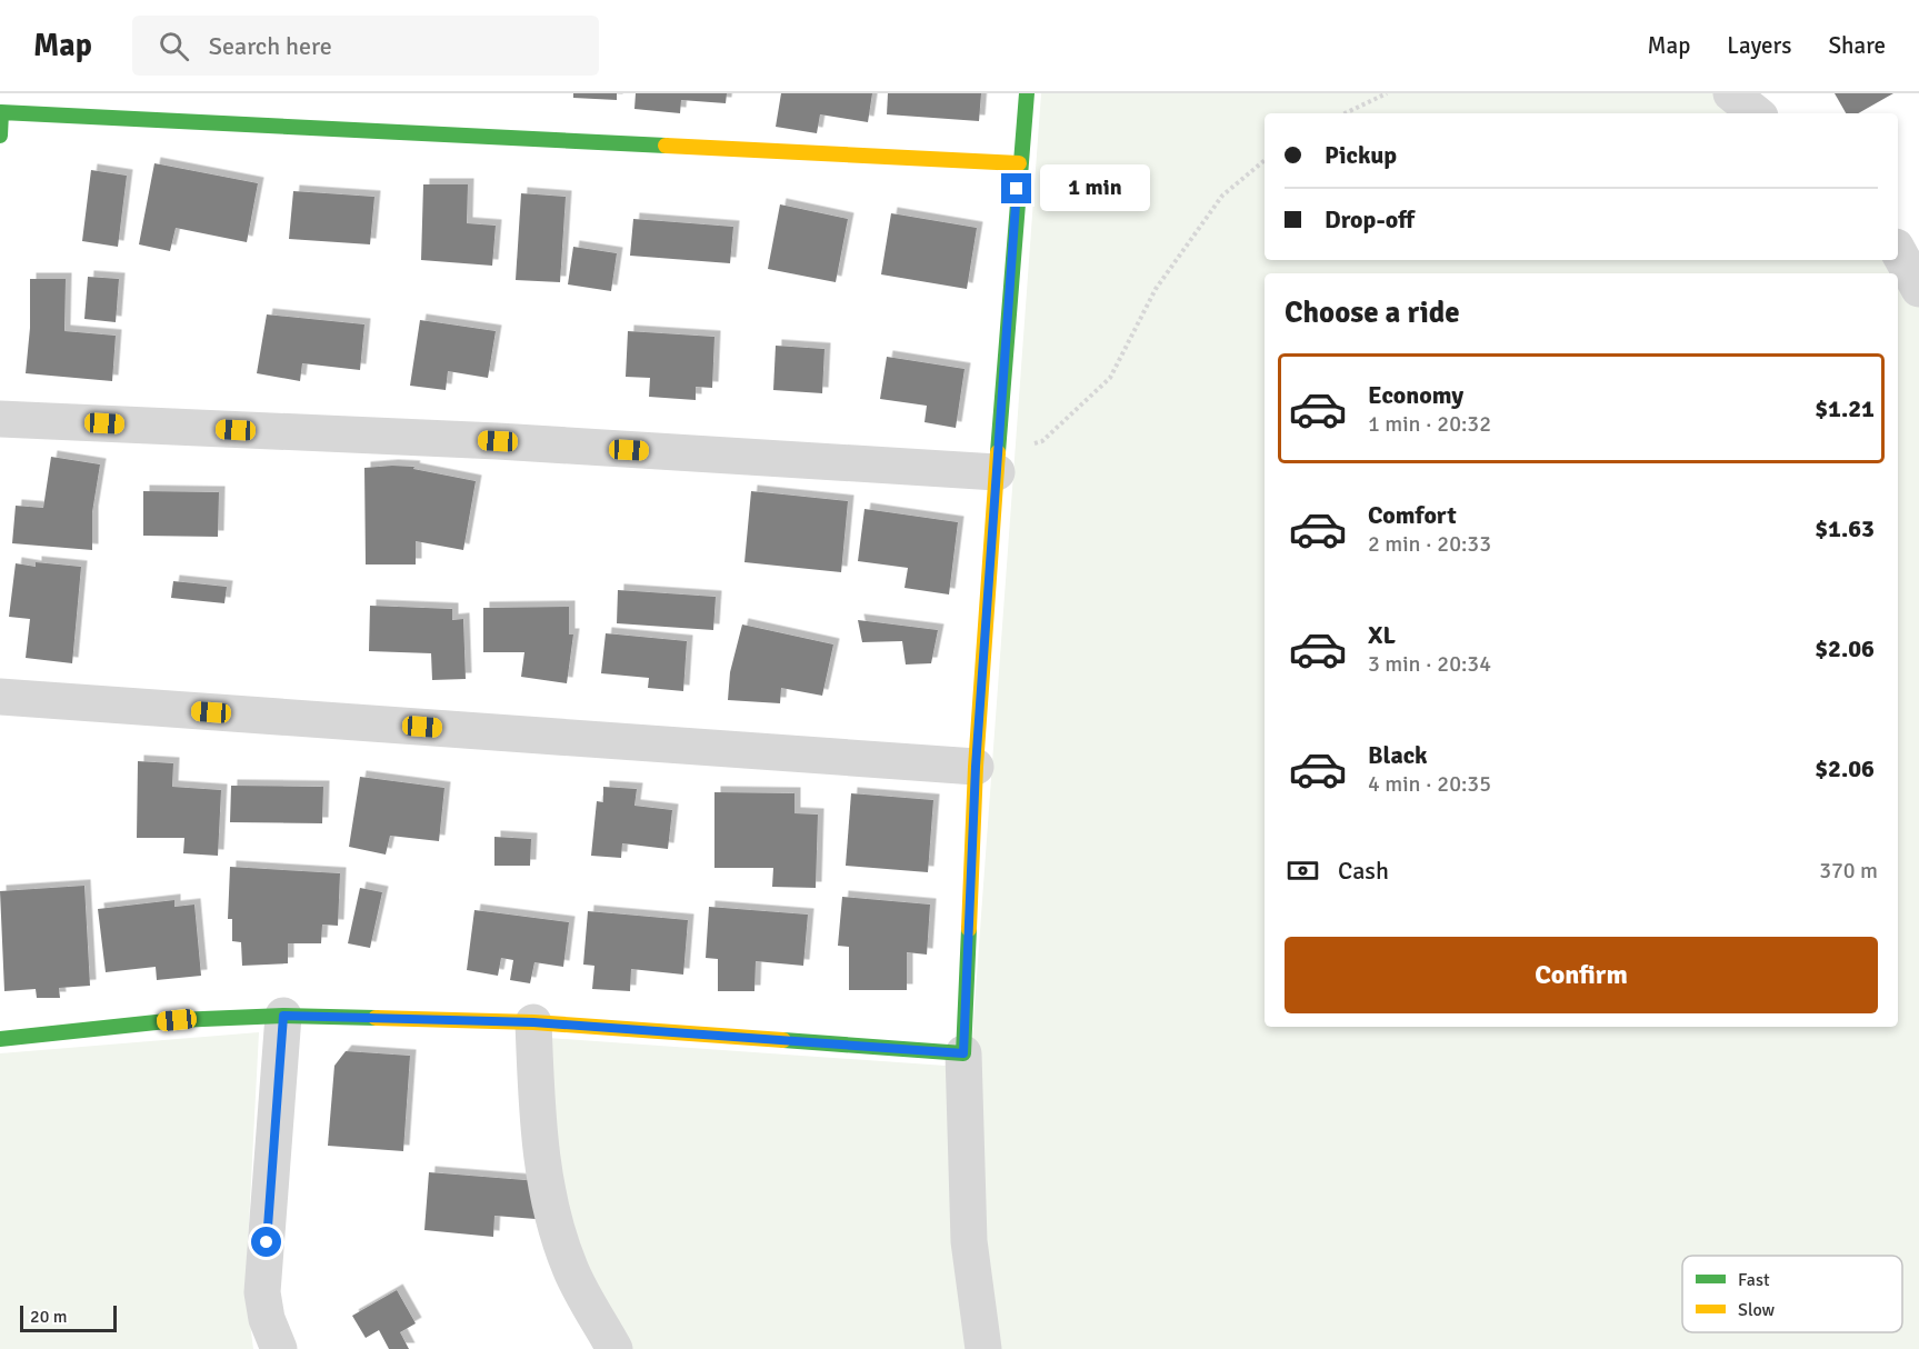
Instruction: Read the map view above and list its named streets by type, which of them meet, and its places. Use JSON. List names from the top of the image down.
{
  "legend": ["Fast", "Slow"],
  "scale_bar": "20 m",
  "page": {
    "header": "Map",
    "search": "Search here",
    "nav": ["Map", "Layers", "Share"],
    "banner": ["Pickup", "Drop-off"],
    "bubble": "1 min",
    "heading": "Choose a ride",
    "list": [
      {
        "name": "Economy",
        "note": "1 min · 20:32",
        "value": "$1.21"
      },
      {
        "name": "Comfort",
        "note": "2 min · 20:33",
        "value": "$1.63"
      },
      {
        "name": "XL",
        "note": "3 min · 20:34",
        "value": "$2.06"
      },
      {
        "name": "Black",
        "note": "4 min · 20:35",
        "value": "$2.06"
      }
    ],
    "pay": ["Cash", "370 m"],
    "buttons": "Confirm",
    "scale": "20 m"
  }
}
